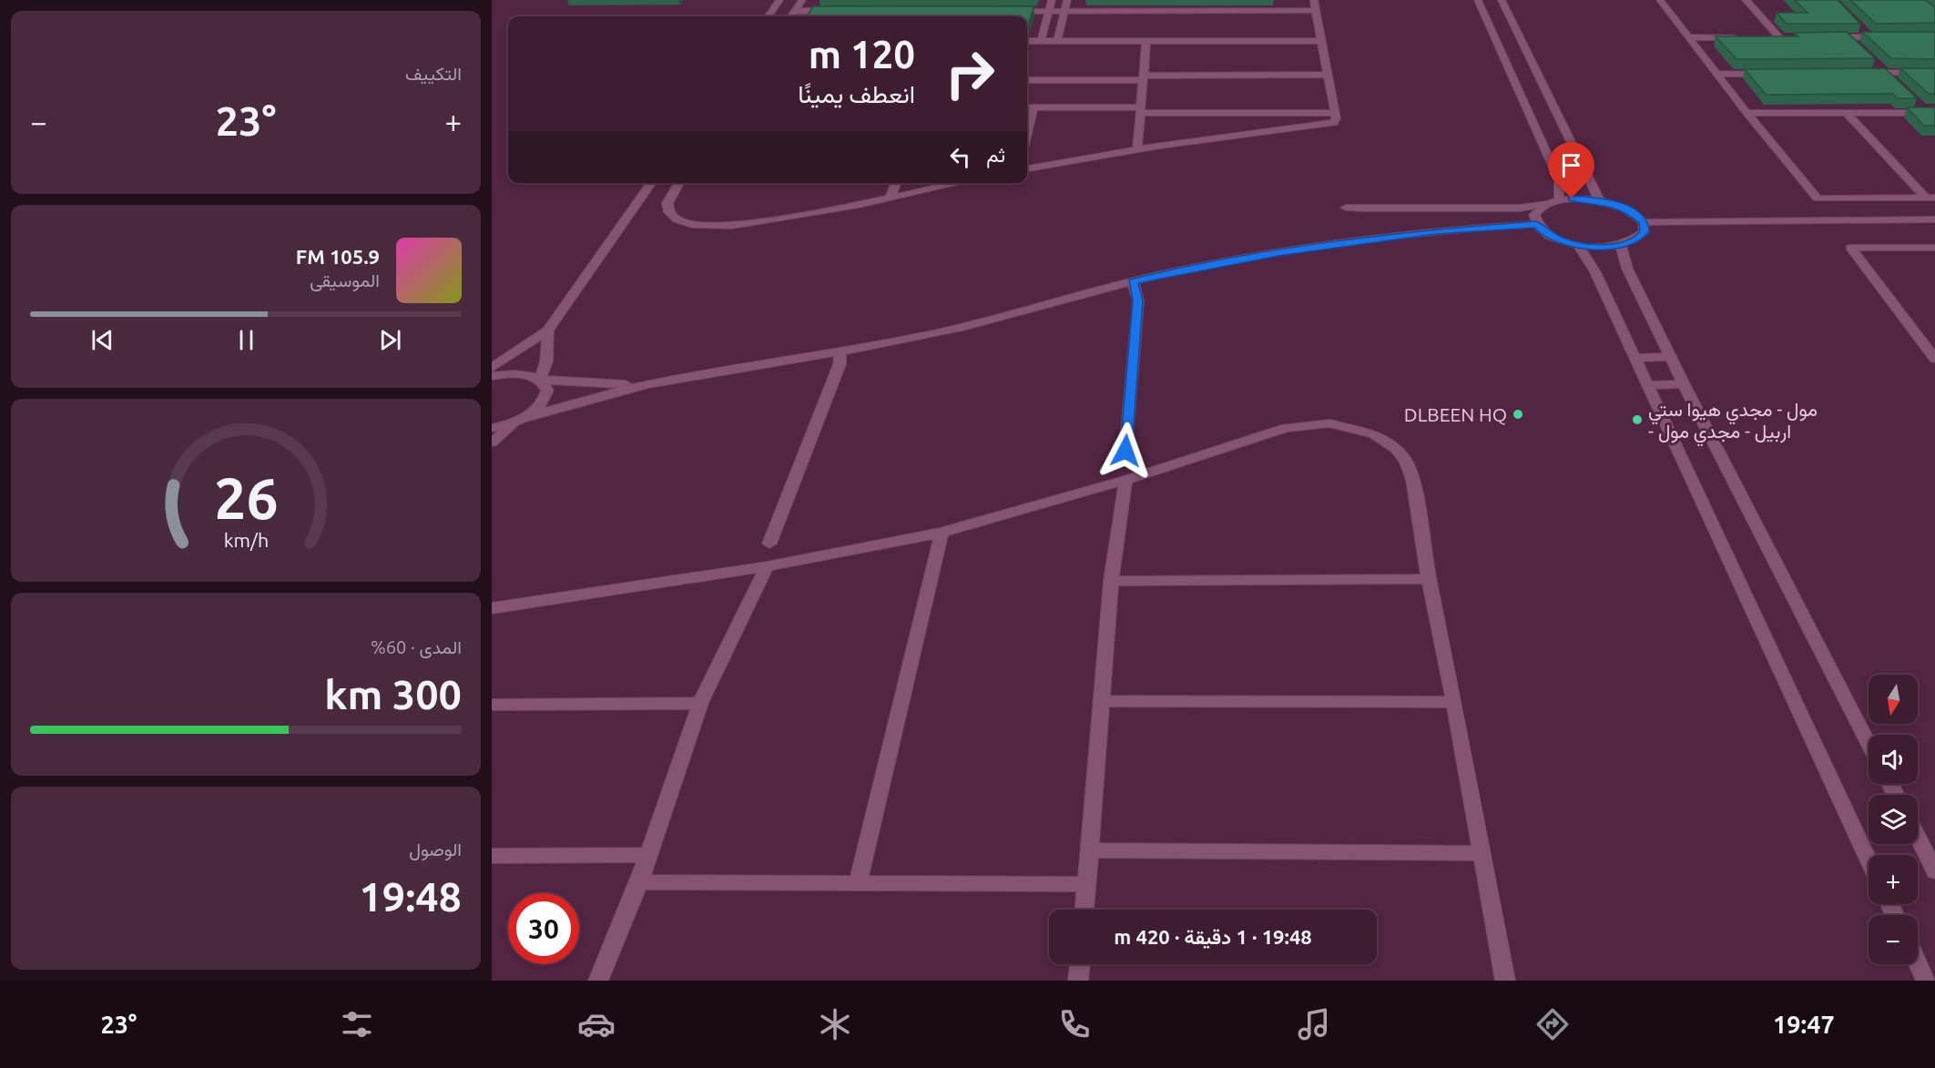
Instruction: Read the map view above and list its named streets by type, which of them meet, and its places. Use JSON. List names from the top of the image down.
{
  "places": ["DLBEEN HQ", "مول - مجدي هيوا ستي - اربيل - مجدي مول"],
  "north": "bottom",
  "page": {
    "tile": [
      "التكييف",
      ["المدى · 60%", "300 km"],
      ["الوصول", "19:48"]
    ],
    "turn": ["120 m", "انعطف يمينًا"],
    "heat": ["−", "23°", "+"],
    "then": "ثم",
    "song": ["105.9 FM", "الموسيقى"],
    "map_buttons": ["+", "−"],
    "limit": "30",
    "trip": "19:48 · 1 دقيقة · 420 m",
    "tabs": ["19:47", "23°"],
    "gauge": ["26", "km/h"]
  }
}
